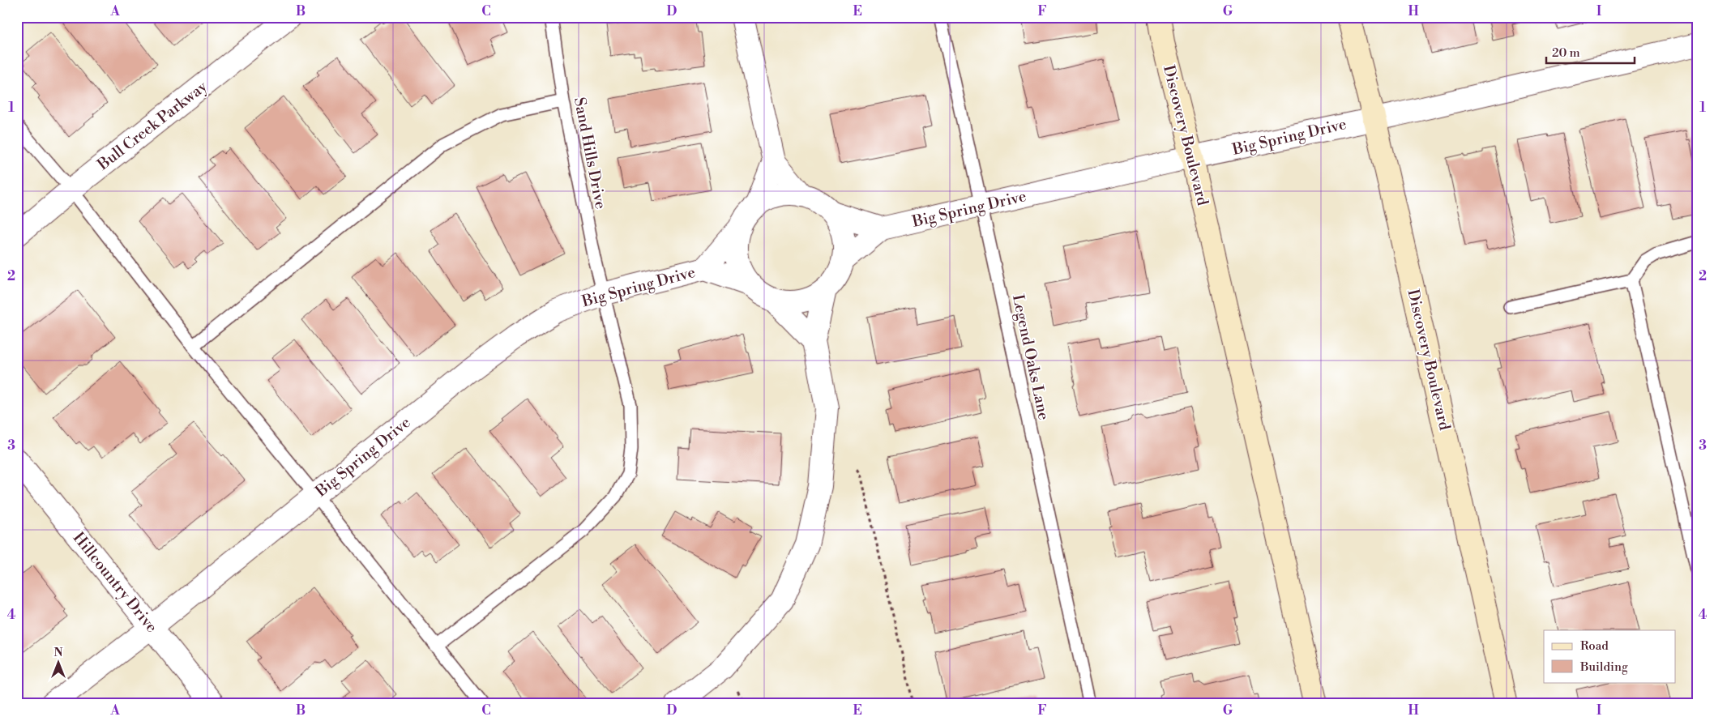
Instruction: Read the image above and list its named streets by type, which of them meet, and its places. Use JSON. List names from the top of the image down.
{
  "streets": {
    "street": [
      "Bull Creek Parkway",
      "Discovery Boulevard",
      "Big Spring Drive",
      "Hillcountry Drive"
    ],
    "lane": ["Sand Hills Drive", "Legend Oaks Lane"]
  },
  "crossings": [
    ["Discovery Boulevard", "Big Spring Drive"],
    ["Big Spring Drive", "Sand Hills Drive"],
    ["Big Spring Drive", "Legend Oaks Lane"],
    ["Big Spring Drive", "Hillcountry Drive"]
  ],
  "legend": ["Road", "Building"],
  "scale_bar": "20 m",
  "north": "top",
  "grid": {
    "columns": [
      "A",
      "B",
      "C",
      "D",
      "E",
      "F",
      "G",
      "H",
      "I"
    ],
    "rows": [
      "1",
      "2",
      "3",
      "4"
    ]
  }
}
